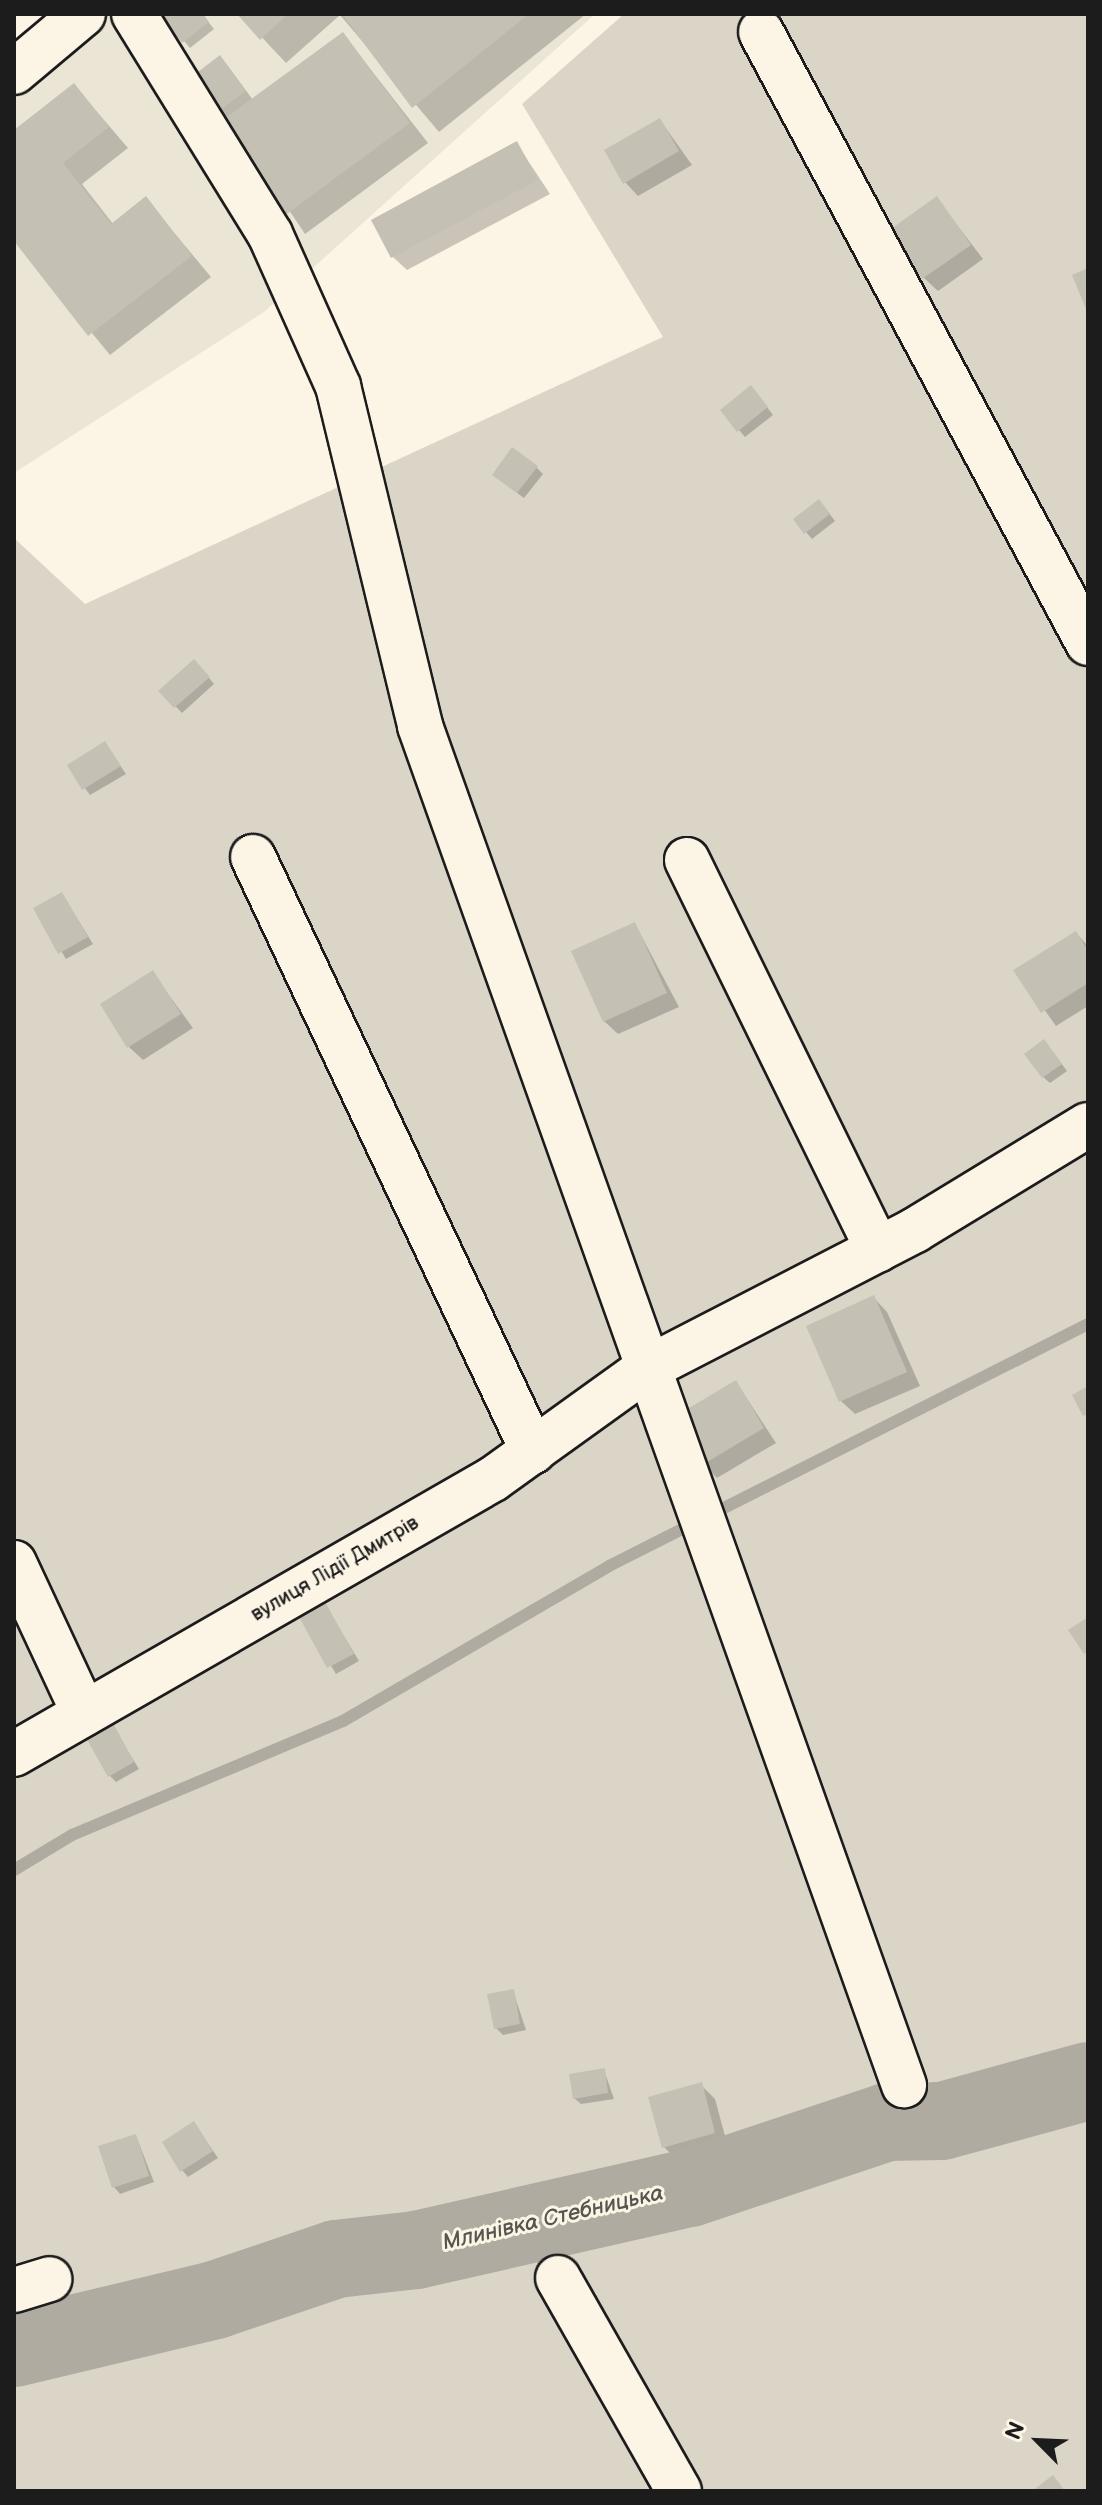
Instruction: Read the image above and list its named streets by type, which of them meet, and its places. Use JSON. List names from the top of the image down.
{
  "streets": {
    "street": ["вулиця Лідії Дмитрів"]
  },
  "water": ["Млинівка Стебницька"],
  "north": "top left"
}
